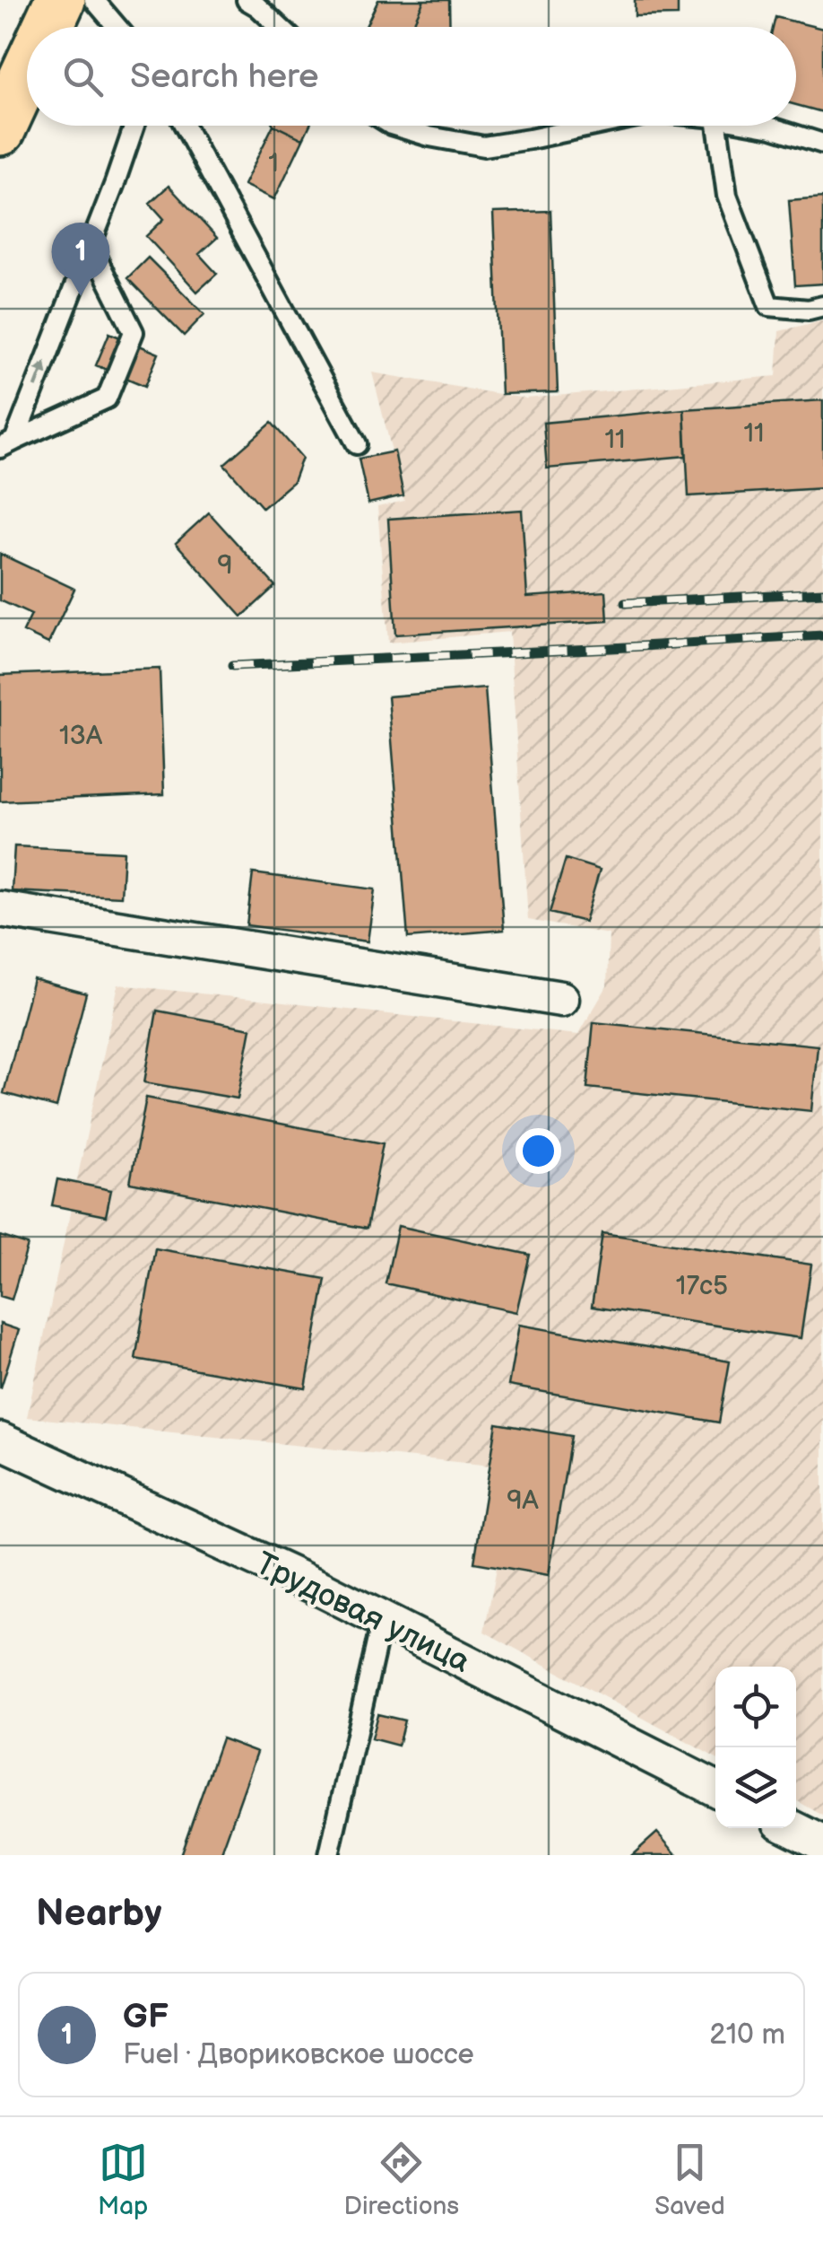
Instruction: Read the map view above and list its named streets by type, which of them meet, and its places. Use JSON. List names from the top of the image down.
{
  "streets": {
    "street": ["Трудовая улица"]
  },
  "house_numbers": [
    "1",
    "11",
    "11",
    "9",
    "13А",
    "17с5",
    "9А"
  ],
  "page": {
    "search": "Search here",
    "pins": "1",
    "heading": "Nearby",
    "list": [
      {
        "mark": "1",
        "name": "GF",
        "note": "Fuel · Двориковское шоссе",
        "value": "210 m"
      }
    ],
    "nav": ["Map", "Directions", "Saved"]
  }
}
